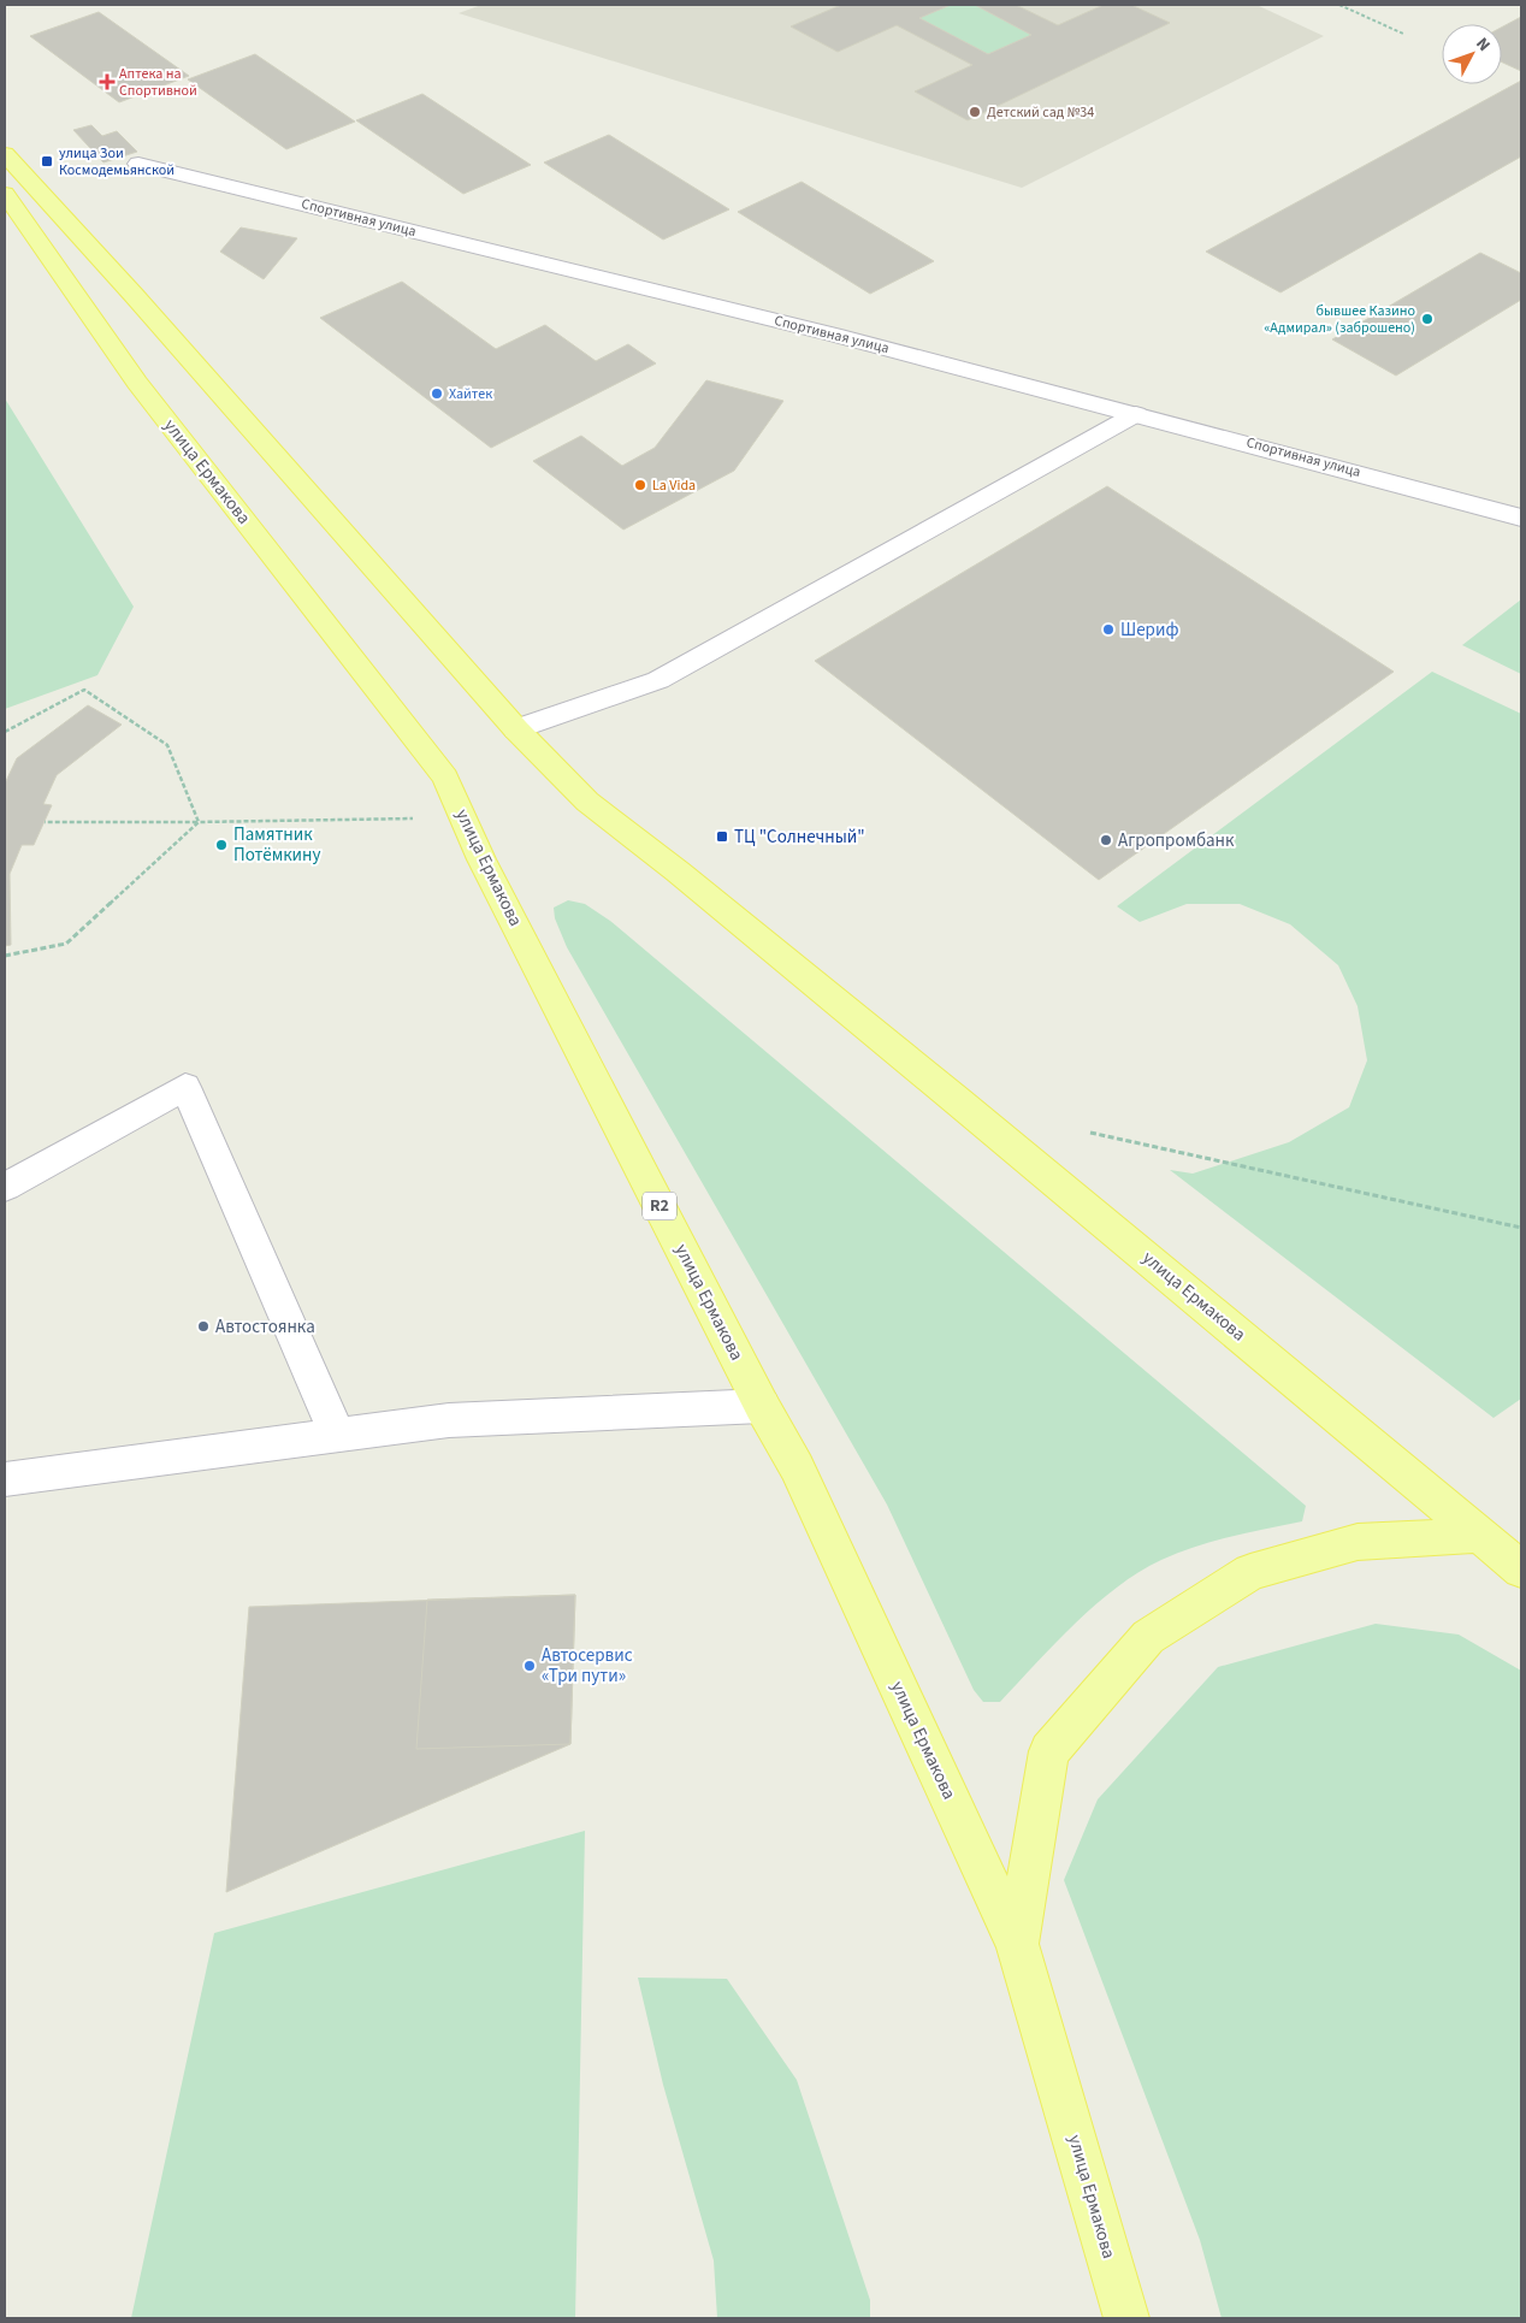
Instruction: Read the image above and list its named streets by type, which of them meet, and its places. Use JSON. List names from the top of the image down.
{
  "streets": {
    "main road": ["улица Ермакова", "R2"],
    "street": ["Спортивная улица"]
  },
  "places": {
    "health": ["Аптека на Спортивной"],
    "other": [
      "Детский сад №34",
      "бывшее Казино «Адмирал» (заброшено)",
      "Хайтек",
      "La Vida",
      "Шериф",
      "Агропромбанк",
      "Памятник Потёмкину",
      "Автостоянка",
      "Автосервис «Три пути»"
    ],
    "transit": ["улица Зои Космодемьянской", "ТЦ \"Солнечный\""]
  },
  "north": "top right"
}
